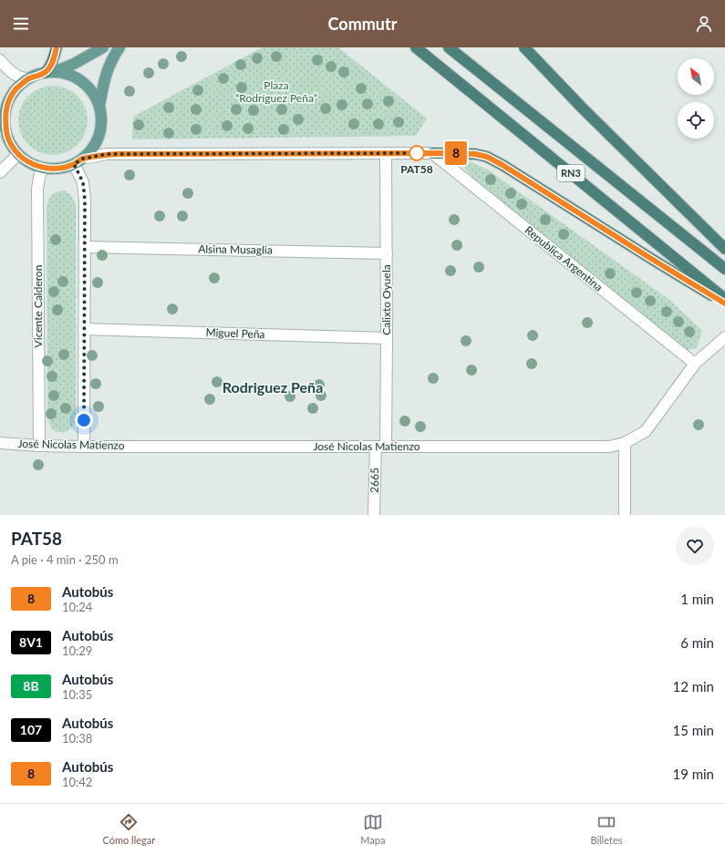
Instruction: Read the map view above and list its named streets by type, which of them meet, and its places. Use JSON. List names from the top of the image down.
{
  "streets": {
    "highway": ["RN3"],
    "street": [
      "Alsina Musaglia",
      "Republica Argentina",
      "Calixto Oyuela",
      "Vicente Calderon",
      "Miguel Peña",
      "José Nicolas Matienzo",
      "2665"
    ]
  },
  "crossings": [
    ["Alsina Musaglia", "Calixto Oyuela"],
    ["Republica Argentina", "José Nicolas Matienzo"],
    ["Calixto Oyuela", "Miguel Peña"],
    ["Calixto Oyuela", "José Nicolas Matienzo"],
    ["Calixto Oyuela", "2665"],
    ["Vicente Calderon", "José Nicolas Matienzo"],
    ["José Nicolas Matienzo", "2665"]
  ],
  "districts": ["Rodriguez Peña"],
  "parks": ["Plaza “Rodríguez Peña”"],
  "places": ["PAT58"],
  "lines": ["bus line 8"],
  "north": "top left",
  "page": {
    "header": "Commutr",
    "on_map": "8",
    "heading": ["PAT58", "A pie · 4 min · 250 m"],
    "list": [
      {
        "mark": "8",
        "name": "Autobús",
        "note": "10:24",
        "value": "1 min"
      },
      {
        "mark": "8V1",
        "name": "Autobús",
        "note": "10:29",
        "value": "6 min"
      },
      {
        "mark": "8B",
        "name": "Autobús",
        "note": "10:35",
        "value": "12 min"
      },
      {
        "mark": "107",
        "name": "Autobús",
        "note": "10:38",
        "value": "15 min"
      },
      {
        "mark": "8",
        "name": "Autobús",
        "note": "10:42",
        "value": "19 min"
      }
    ],
    "tabs": ["Cómo llegar", "Mapa", "Billetes"]
  }
}
